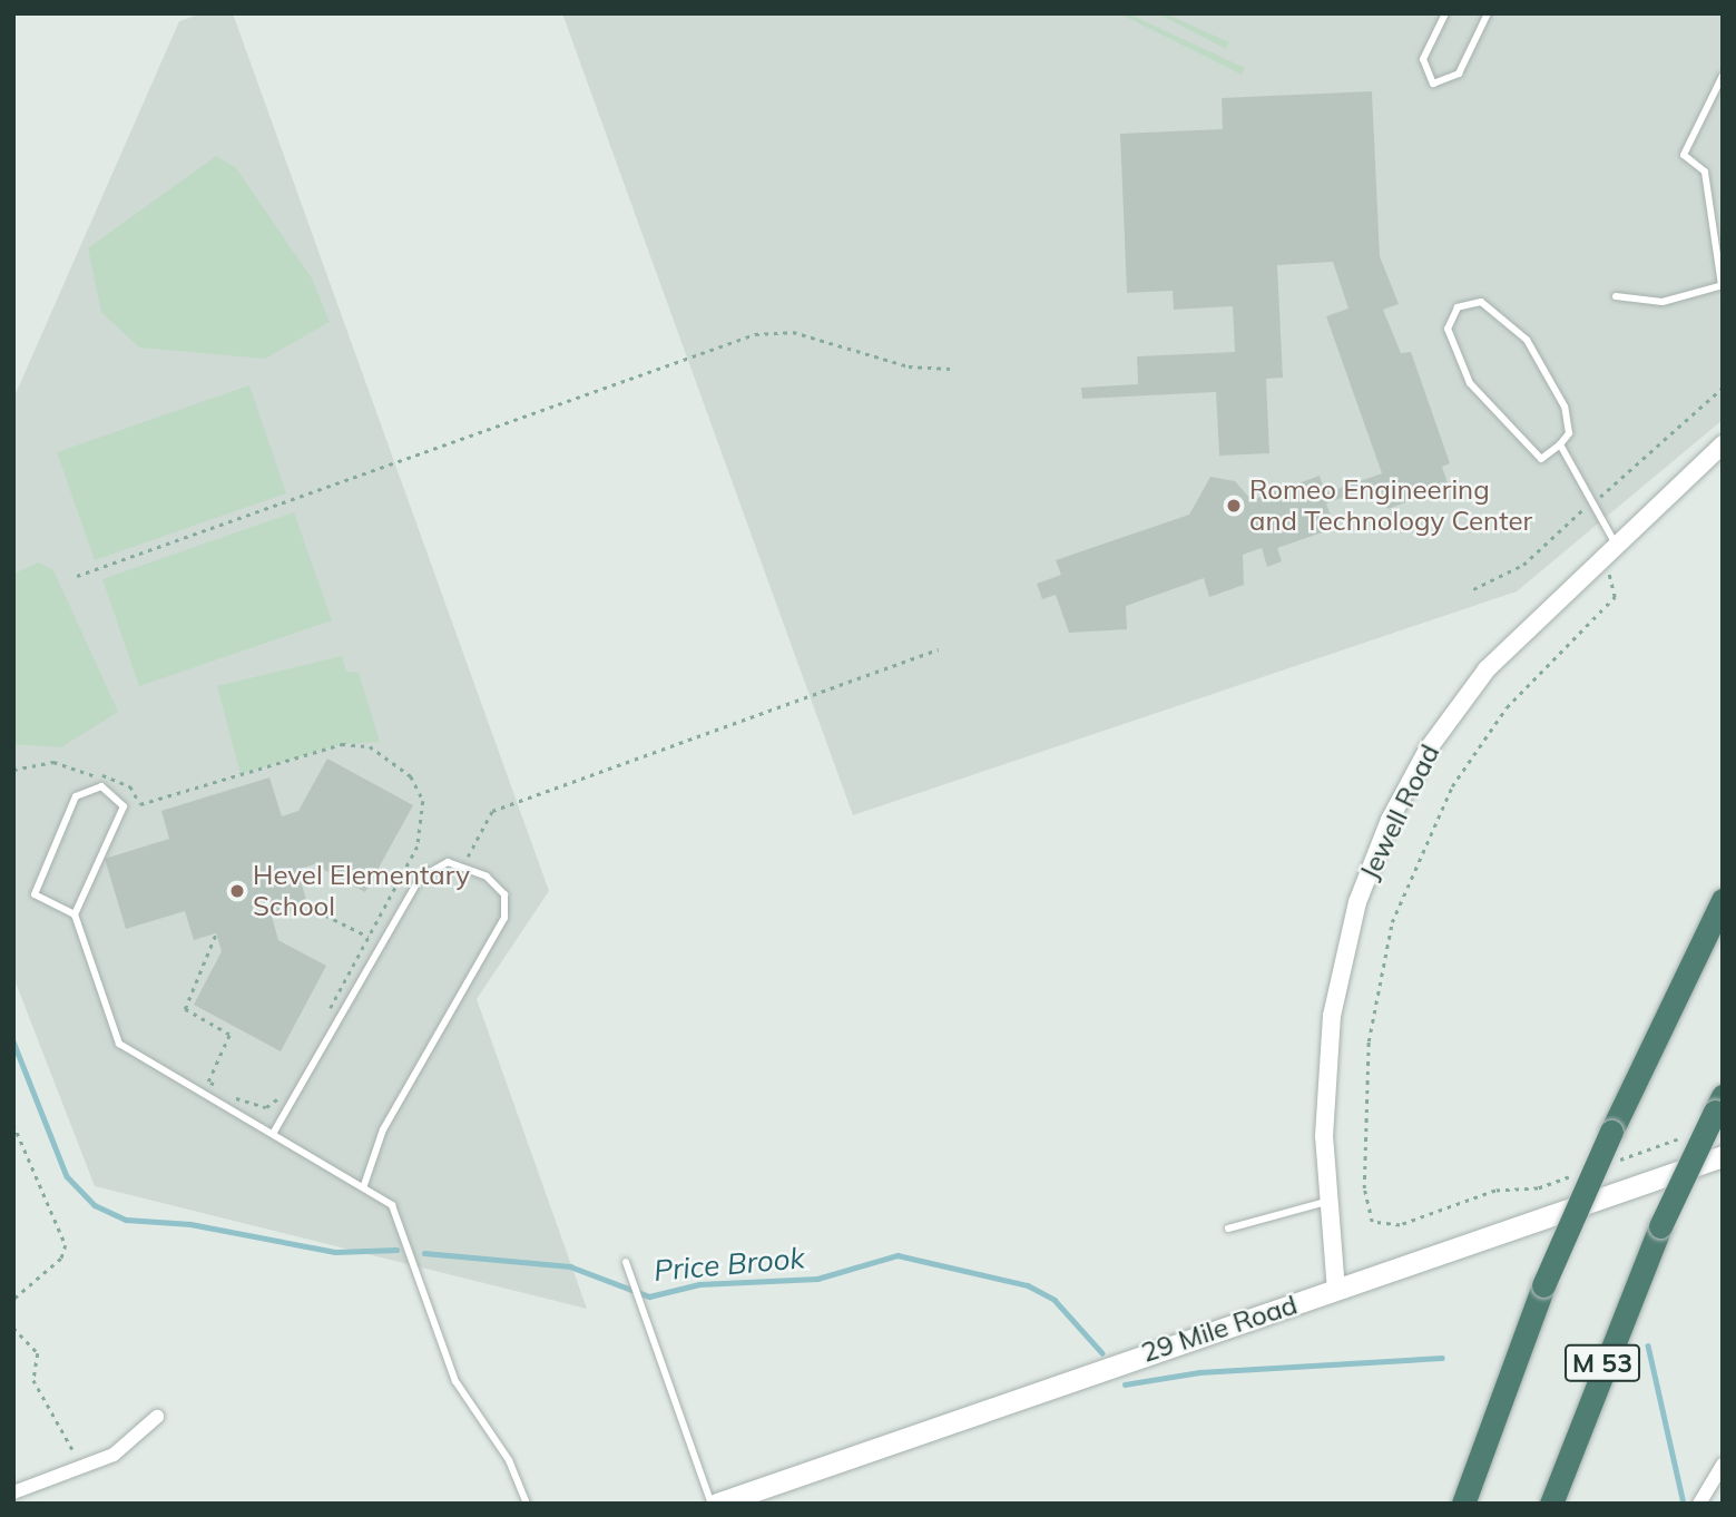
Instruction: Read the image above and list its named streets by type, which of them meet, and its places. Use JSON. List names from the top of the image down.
{
  "streets": {
    "highway": ["M 53"],
    "main road": ["29 Mile Road"],
    "street": ["Jewell Road"]
  },
  "crossings": [
    ["Jewell Road", "29 Mile Road"]
  ],
  "water": ["Price Brook"],
  "places": ["Romeo Engineering and Technology Center", "Hevel Elementary School"]
}
